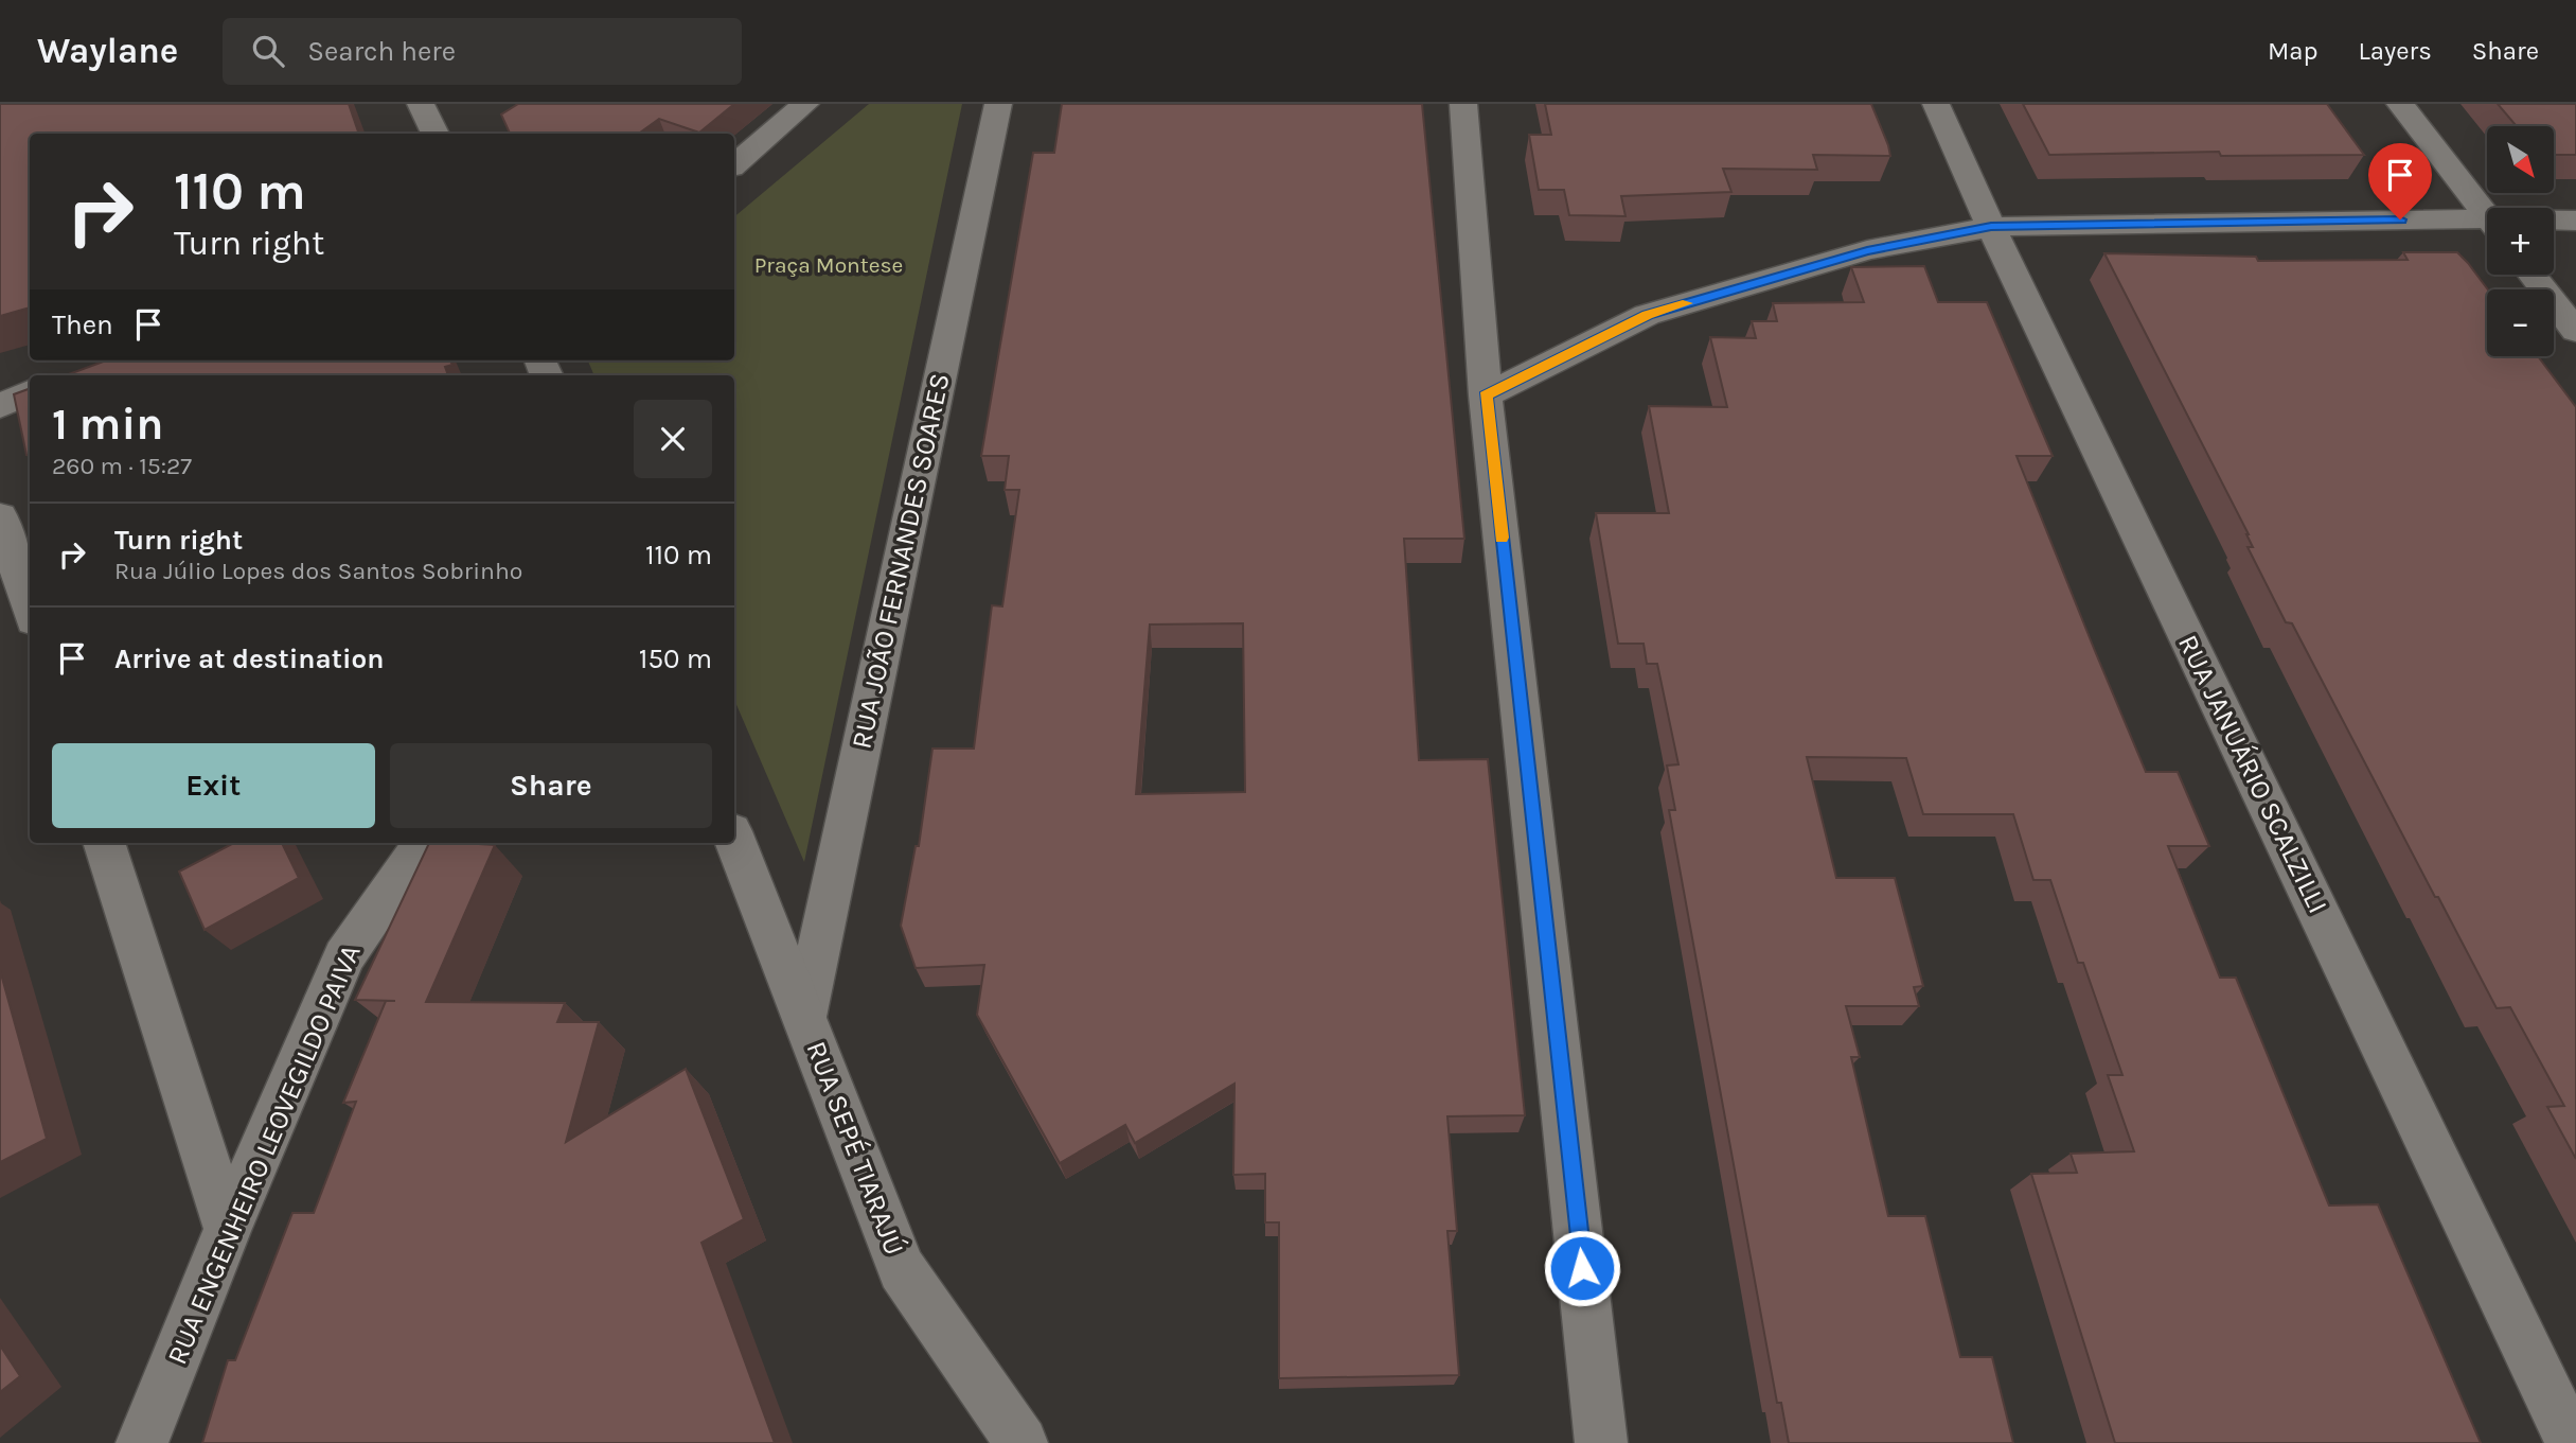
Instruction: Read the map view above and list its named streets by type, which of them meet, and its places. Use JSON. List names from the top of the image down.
{
  "streets": {
    "street": [
      "RUA JOÃO FERNANDES SOARES",
      "RUA JANUÁRIO SCALZILLI",
      "RUA SEPÉ TIARAJÚ",
      "RUA ENGENHEIRO LEOVEGILDO PAIVA"
    ]
  },
  "crossings": [
    ["RUA JOÃO FERNANDES SOARES", "RUA SEPÉ TIARAJÚ"]
  ],
  "parks": ["Praça Montese"],
  "north": "bottom right",
  "page": {
    "header": "Waylane",
    "search": "Search here",
    "nav": ["Map", "Layers", "Share"],
    "map_buttons": ["+", "−"],
    "turn": ["110 m", "Turn right"],
    "then": "Then",
    "heading": ["1 min", "260 m · 15:27"],
    "list": [
      {
        "name": "Turn right",
        "note": "Rua Júlio Lopes dos Santos Sobrinho",
        "value": "110 m"
      },
      {
        "name": "Arrive at destination",
        "value": "150 m"
      }
    ],
    "buttons": ["Exit", "Share"]
  }
}
